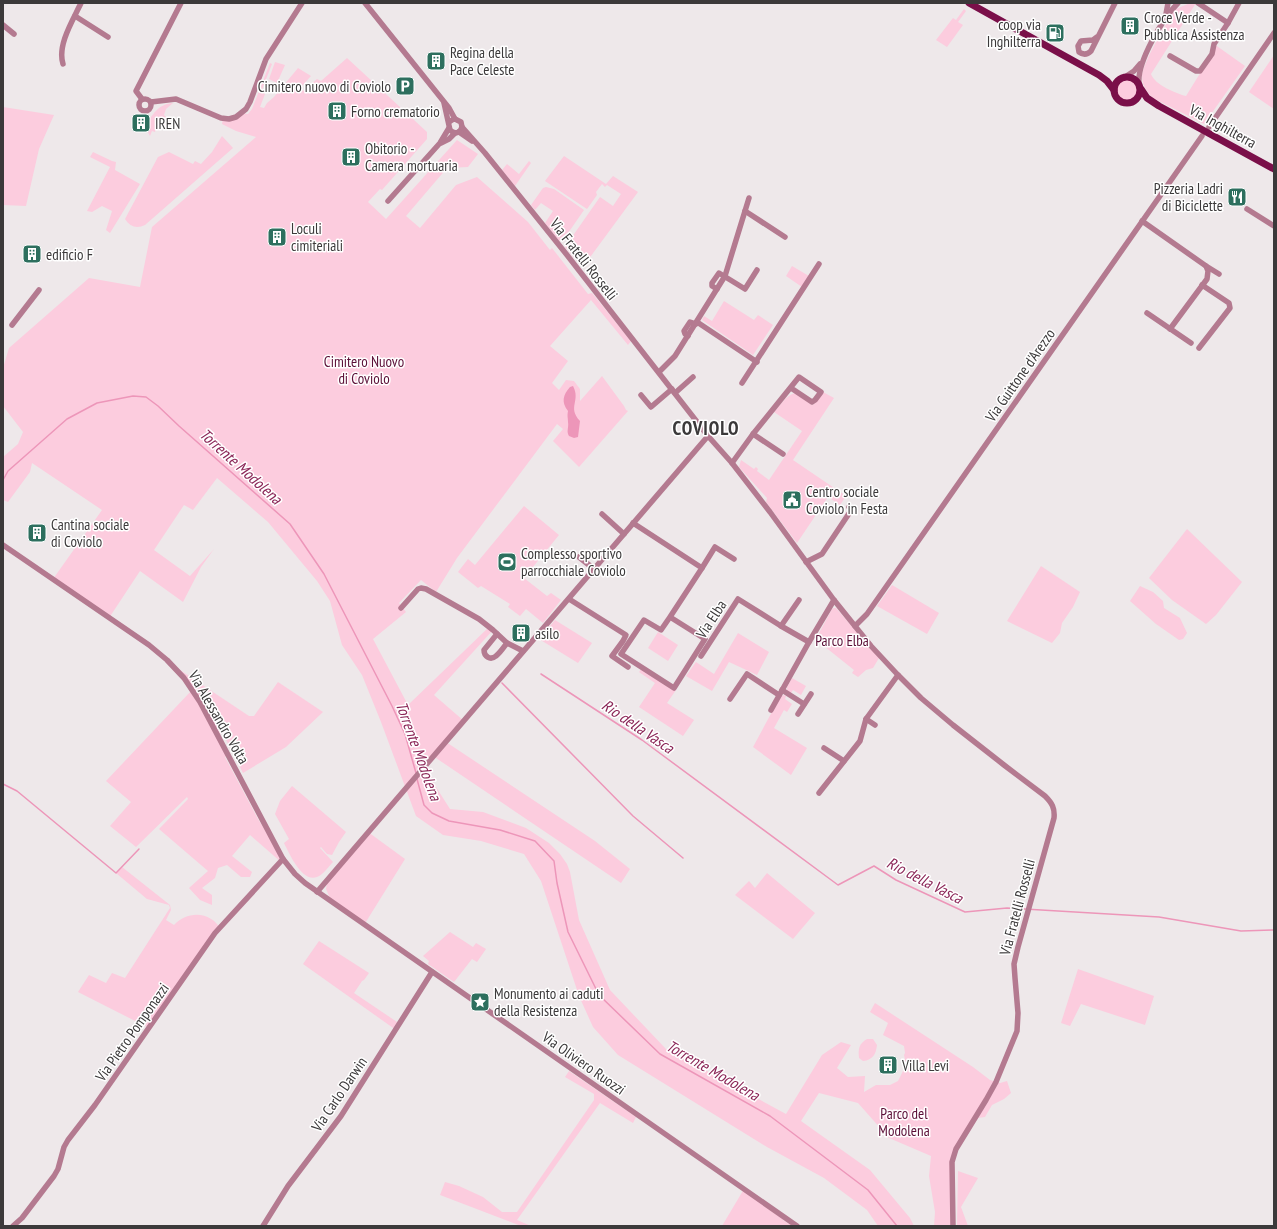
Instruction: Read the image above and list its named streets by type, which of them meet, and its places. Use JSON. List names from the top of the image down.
{
  "streets": {
    "main road": ["Via Inghilterra"],
    "street": [
      "Via Fratelli Rosselli",
      "Via Guittone d'Arezzo",
      "Via Elba",
      "Via Alessandro Volta",
      "Via Pietro Pomponazzi",
      "Via Oliviero Ruozzi",
      "Via Carlo Darwin"
    ]
  },
  "crossings": [
    ["Via Fratelli Rosselli", "Via Guittone d'Arezzo"],
    ["Via Alessandro Volta", "Via Pietro Pomponazzi"],
    ["Via Alessandro Volta", "Via Oliviero Ruozzi"],
    ["Via Pietro Pomponazzi", "Via Oliviero Ruozzi"],
    ["Via Oliviero Ruozzi", "Via Carlo Darwin"]
  ],
  "districts": ["COVIOLO"],
  "water": ["Torrente Modolena", "Rio della Vasca"],
  "parks": ["Cimitero Nuovo di Coviolo", "Parco Elba", "Parco del Modolena"],
  "places": {
    "building": [
      "Croce Verde - Pubblica Assistenza",
      "Regina della Pace Celeste",
      "Forno crematorio",
      "IREN",
      "Obitorio - Camera mortuaria",
      "Loculi cimiteriali",
      "edificio F",
      "Cantina sociale di Coviolo",
      "asilo",
      "Villa Levi"
    ],
    "fuel station": ["coop via Inghilterra"],
    "parking": ["Cimitero nuovo di Coviolo"],
    "restaurant": ["Pizzeria Ladri di Biciclette"],
    "public building": ["Centro sociale Coviolo in Festa"],
    "sports": ["Complesso sportivo parrocchiale Coviolo"],
    "place": ["Monumento ai caduti della Resistenza"]
  }
}
